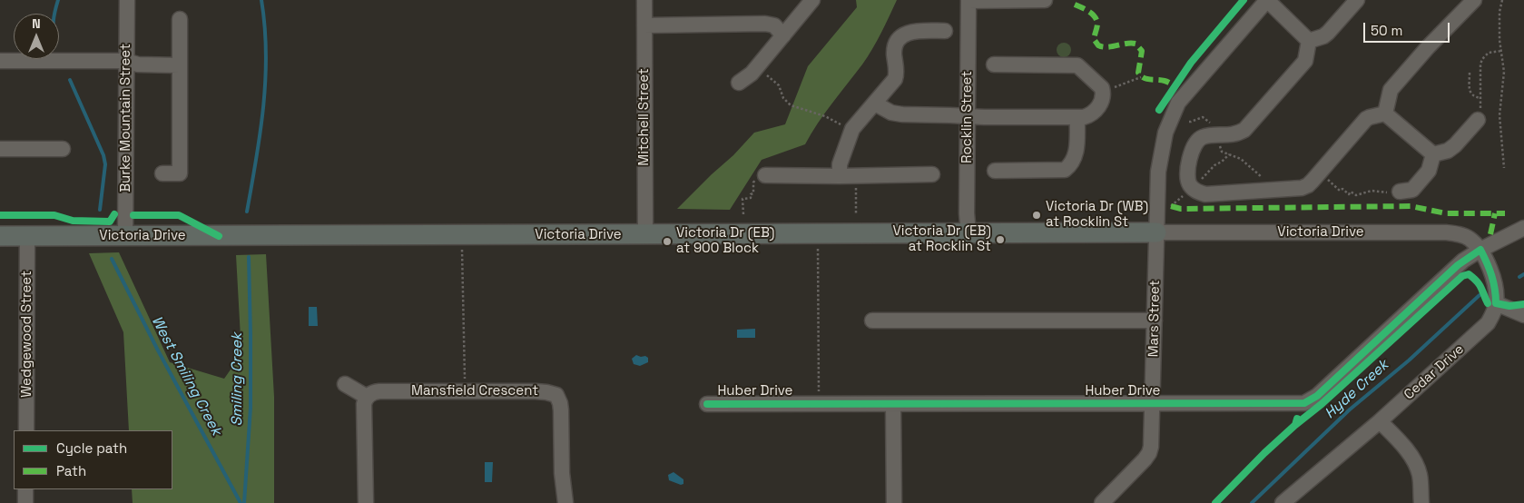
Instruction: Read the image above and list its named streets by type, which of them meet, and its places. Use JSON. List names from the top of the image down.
{
  "streets": {
    "main road": ["Victoria Drive"],
    "street": [
      "Mitchell Street",
      "Rocklin Street",
      "Burke Mountain Street",
      "Mars Street",
      "Wedgewood Street",
      "Cedar Drive",
      "Mansfield Crescent",
      "Huber Drive"
    ]
  },
  "crossings": [
    ["Mitchell Street", "Victoria Drive"],
    ["Rocklin Street", "Victoria Drive"],
    ["Burke Mountain Street", "Victoria Drive"],
    ["Victoria Drive", "Mars Street"],
    ["Victoria Drive", "Wedgewood Street"],
    ["Victoria Drive", "Huber Drive"],
    ["Mars Street", "Huber Drive"]
  ],
  "water": ["West Smiling Creek", "Smiling Creek", "Hyde Creek"],
  "places": ["Victoria Dr (WB) at Rocklin St", "Victoria Dr (EB) at Rocklin St", "Victoria Dr (EB) at 900 Block"],
  "legend": ["Cycle path", "Path"],
  "scale_bar": "50 m",
  "north": "top"
}
